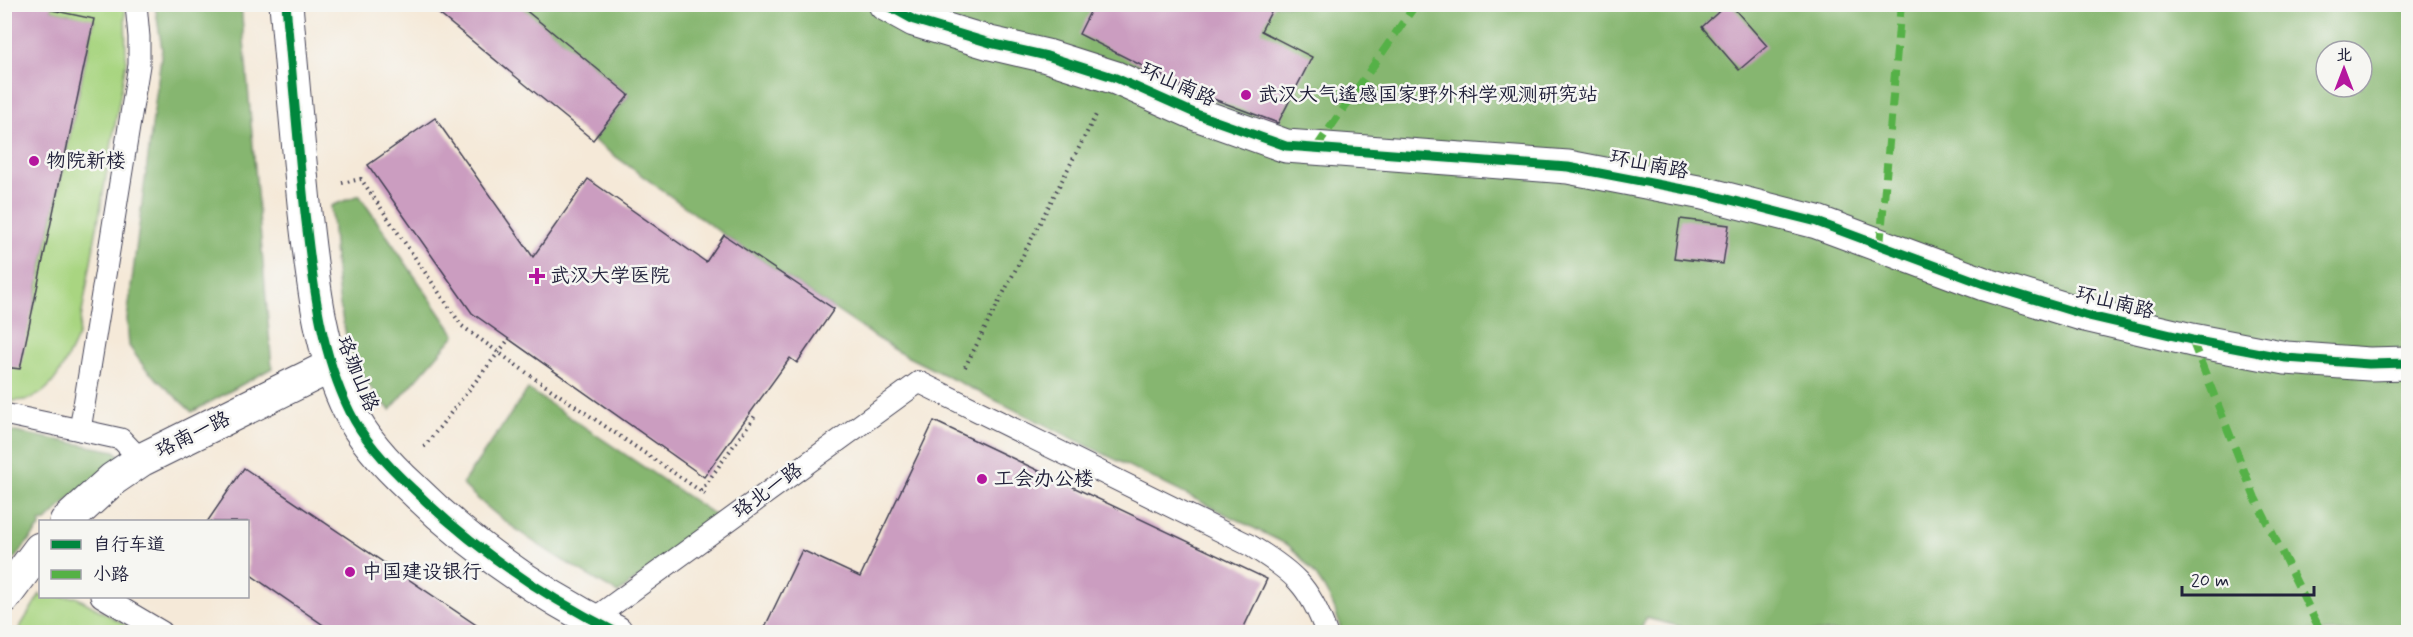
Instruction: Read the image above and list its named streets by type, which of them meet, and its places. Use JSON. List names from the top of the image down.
{
  "streets": {
    "street": ["环山南路", "珞珈山路", "珞南一路"],
    "lane": ["珞北一路"]
  },
  "crossings": [
    ["珞珈山路", "珞南一路"],
    ["珞珈山路", "珞北一路"]
  ],
  "places": {
    "other": [
      "武汉大气遥感国家野外科学观测研究站",
      "物院新楼",
      "工会办公楼",
      "中国建设银行"
    ],
    "health": ["武汉大学医院"]
  },
  "legend": ["自行车道", "小路"],
  "scale_bar": "20 m",
  "north": "top"
}
